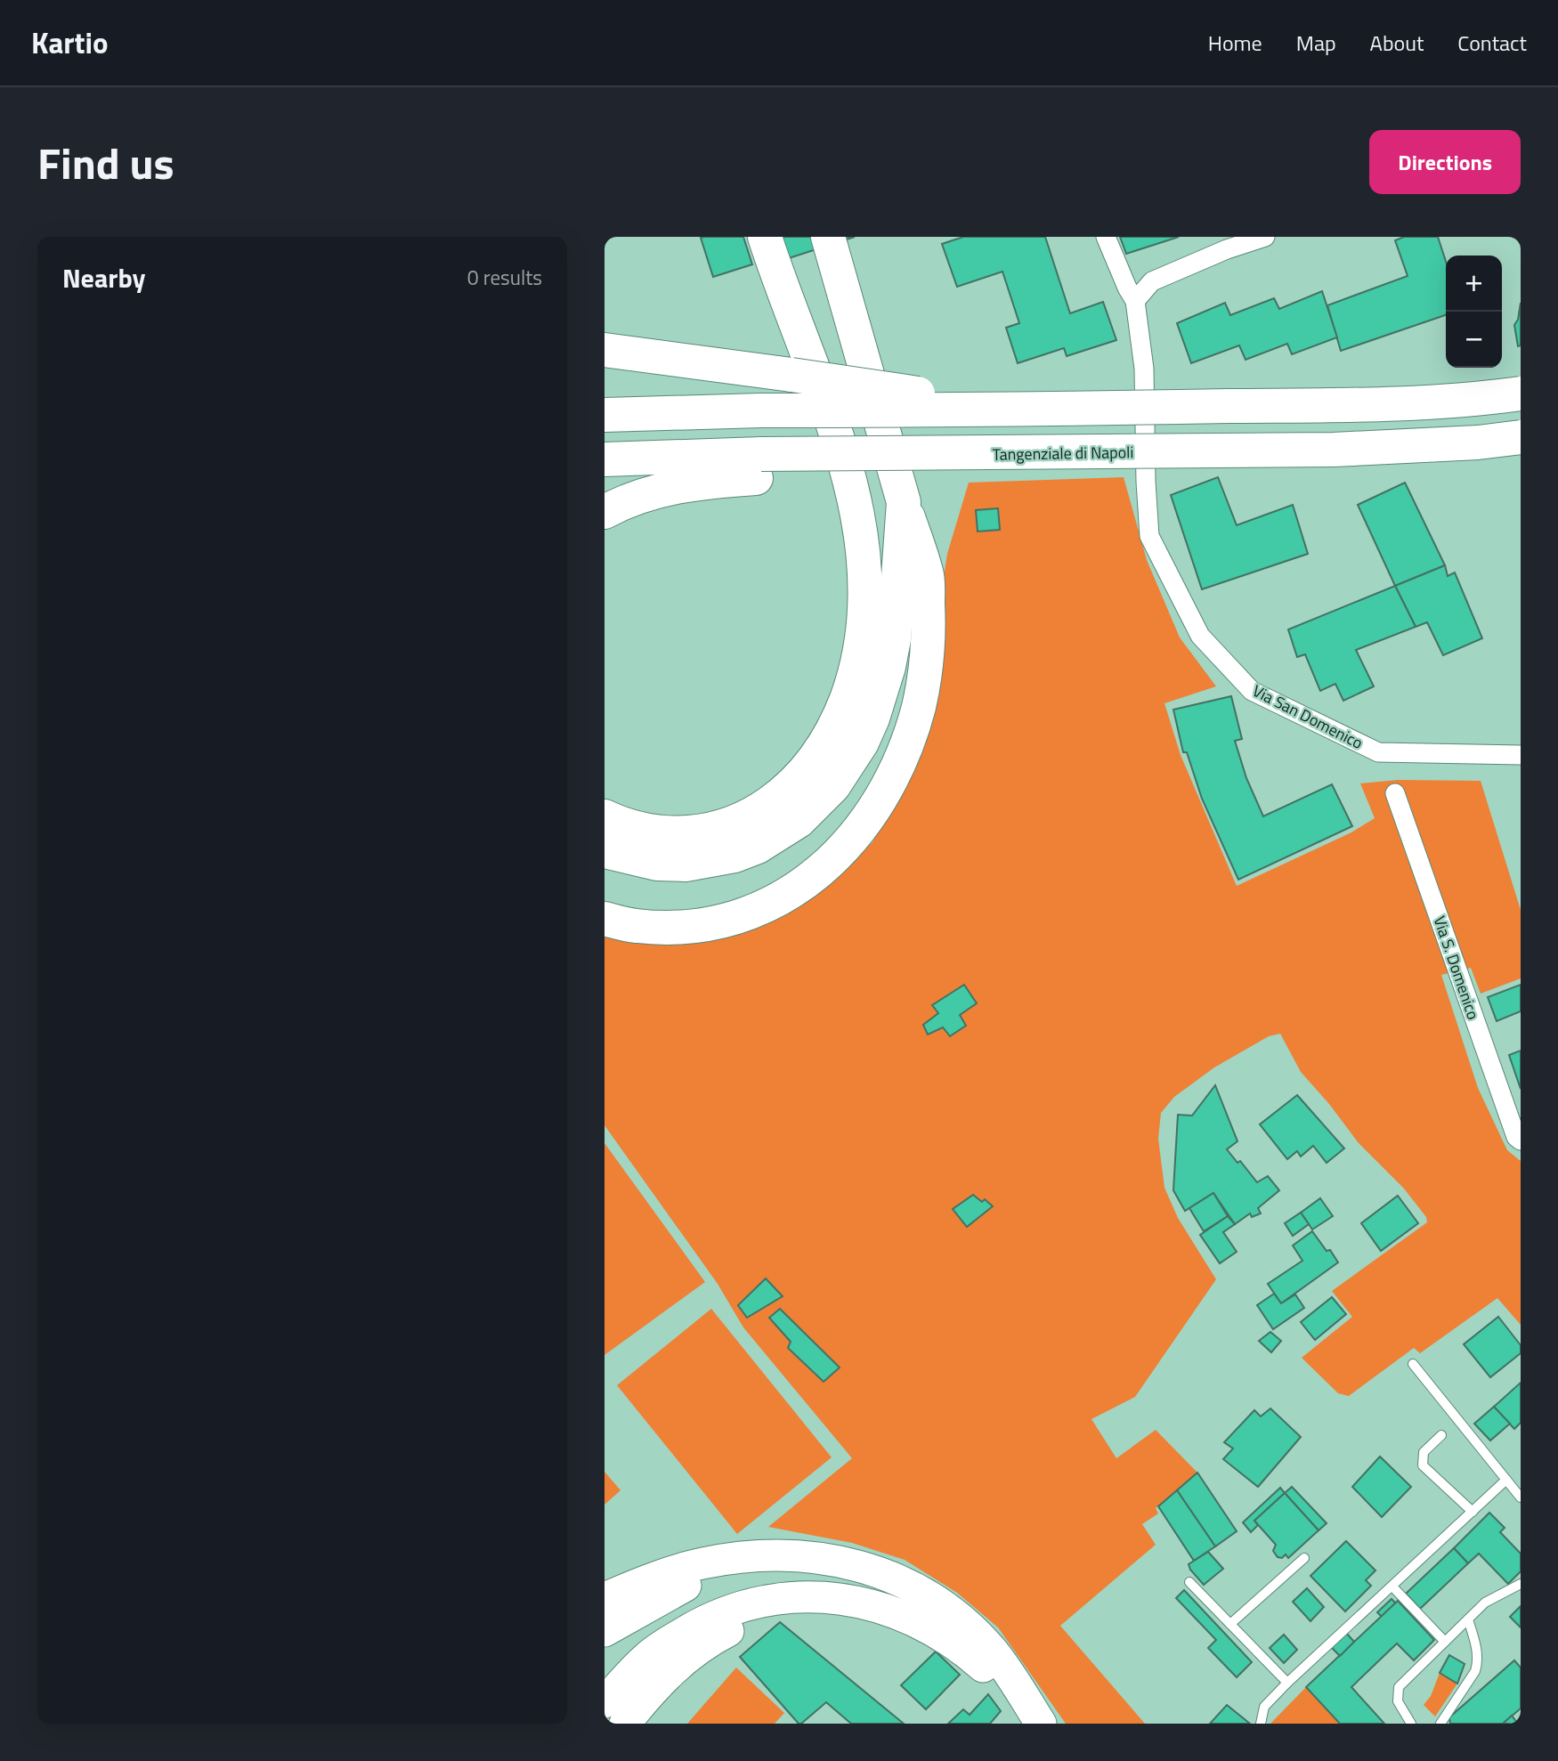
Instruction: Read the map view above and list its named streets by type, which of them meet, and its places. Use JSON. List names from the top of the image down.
{
  "streets": {
    "highway": ["Tangenziale di Napoli"],
    "street": ["Via San Domenico", "Via S. Domenico"]
  },
  "page": {
    "header": "Kartio",
    "nav": [
      "Home",
      "Map",
      "About",
      "Contact"
    ],
    "title": "Find us",
    "buttons": "Directions",
    "heading": ["Nearby", "0 results"],
    "map_buttons": ["+", "−"]
  }
}
